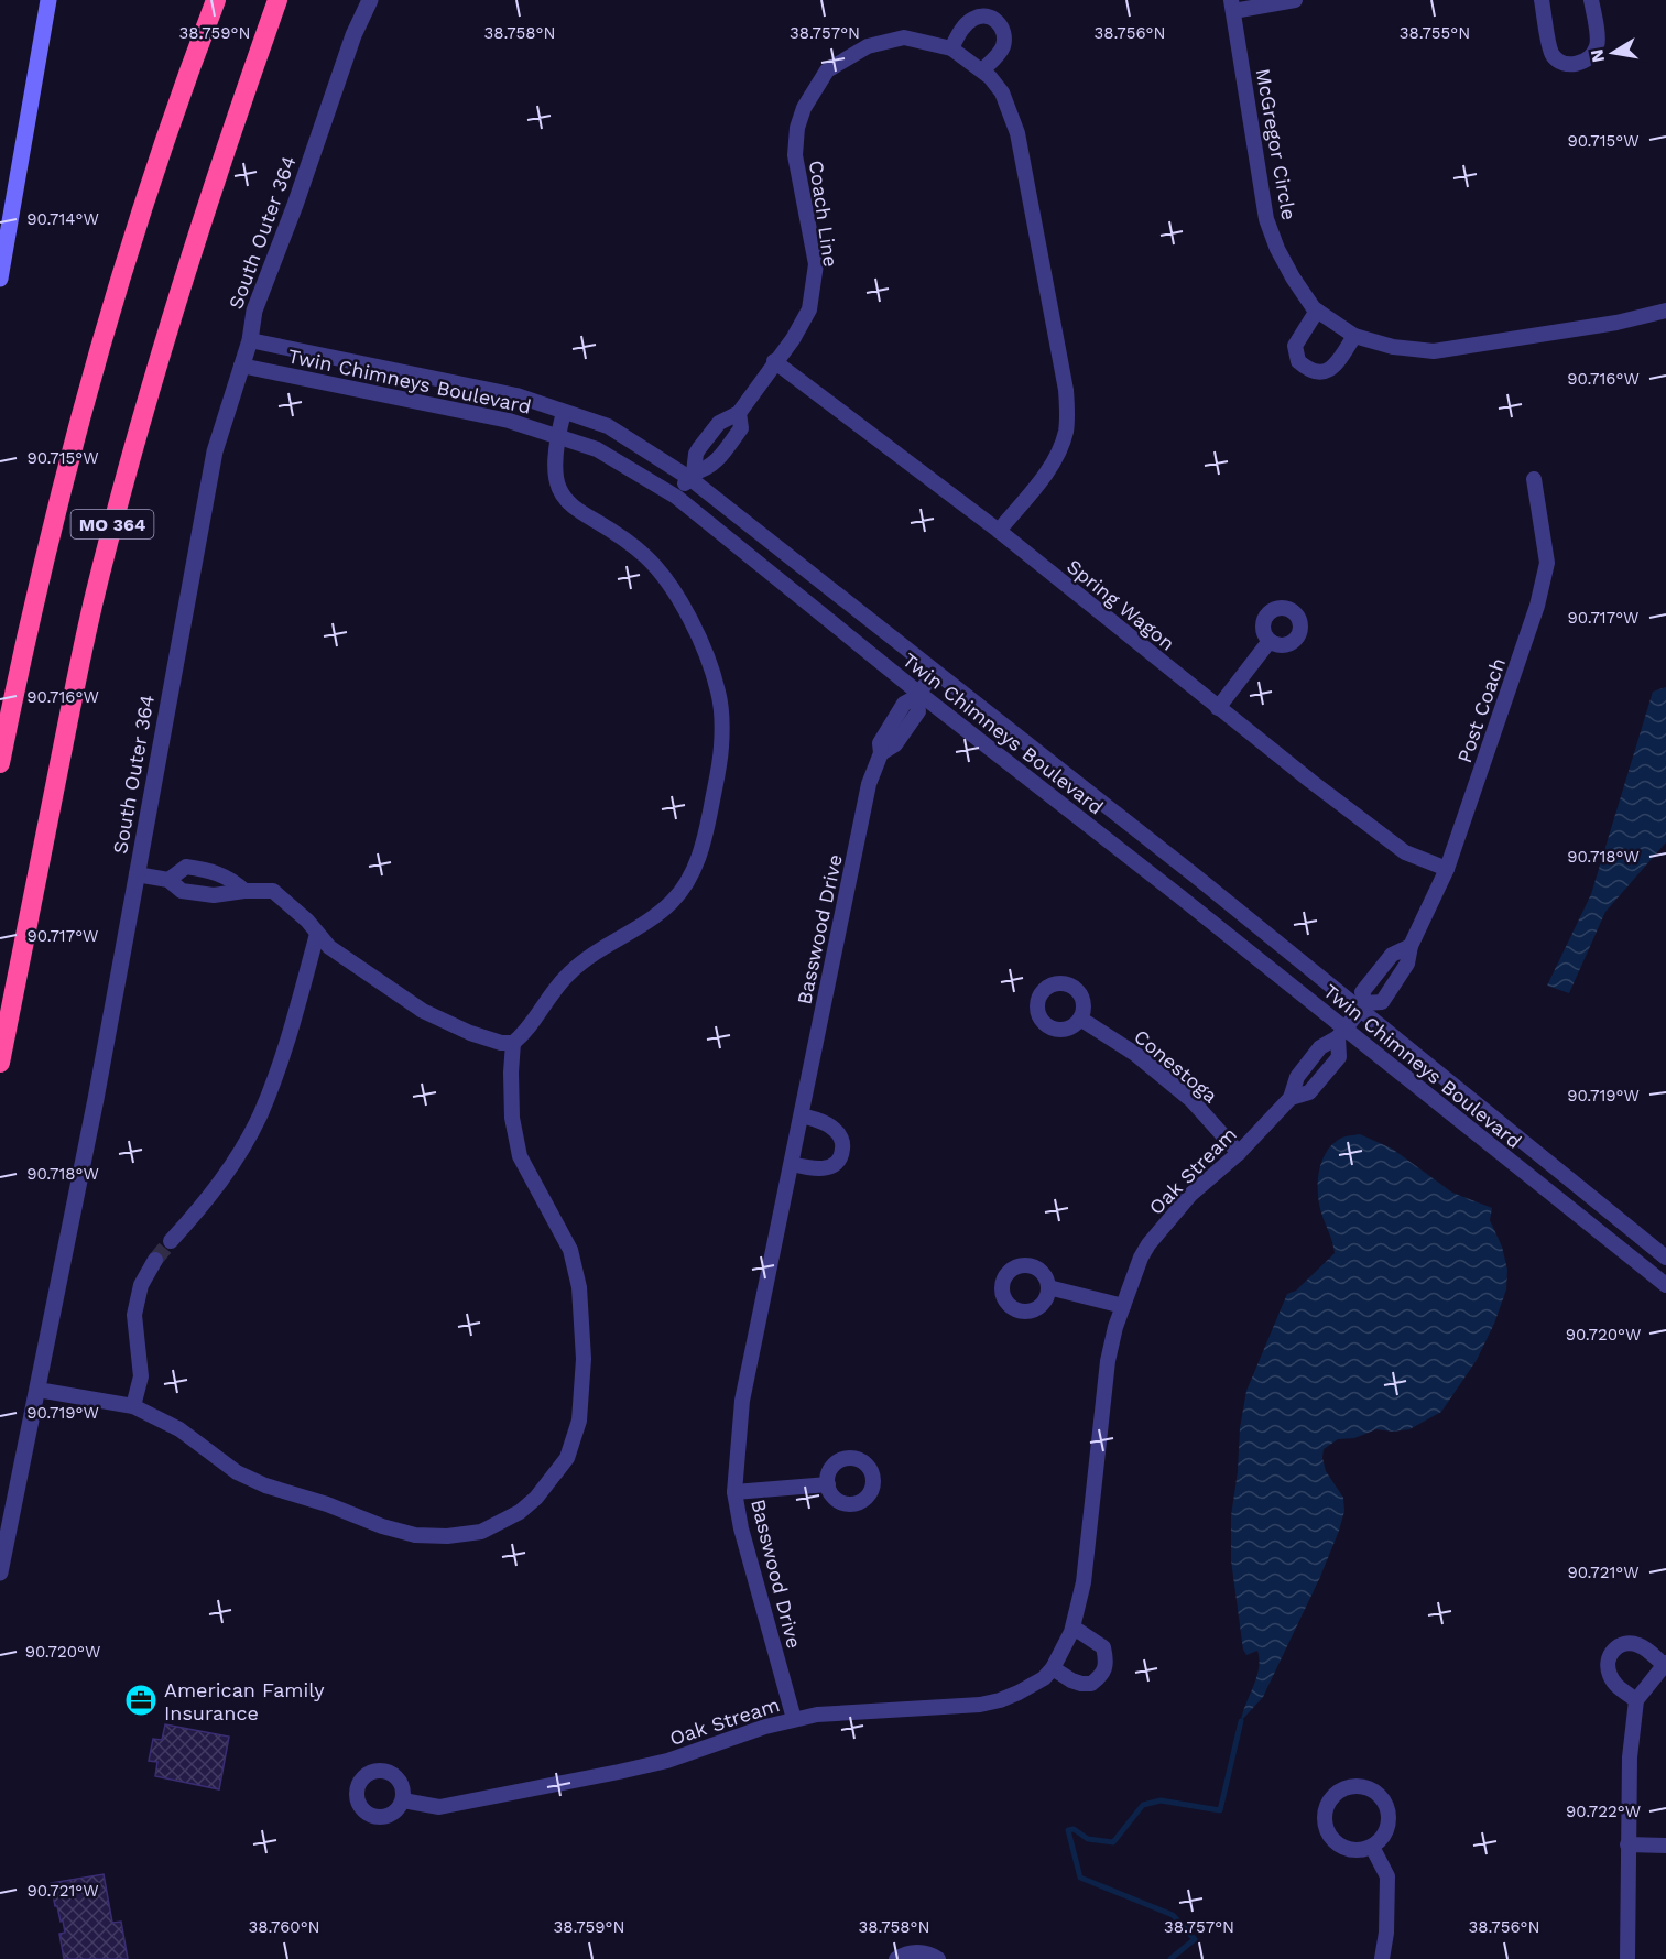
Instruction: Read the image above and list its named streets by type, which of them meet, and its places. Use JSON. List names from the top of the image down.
{
  "streets": {
    "highway": ["MO 364"],
    "street": [
      "McGregor Circle",
      "Coach Line",
      "South Outer 364",
      "Twin Chimneys Boulevard",
      "Spring Wagon",
      "Post Coach",
      "Basswood Drive",
      "Conestoga",
      "Oak Stream"
    ]
  },
  "crossings": [
    ["Coach Line", "Twin Chimneys Boulevard"],
    ["Coach Line", "Spring Wagon"],
    ["South Outer 364", "Twin Chimneys Boulevard"],
    ["Twin Chimneys Boulevard", "Post Coach"],
    ["Twin Chimneys Boulevard", "Basswood Drive"],
    ["Twin Chimneys Boulevard", "Oak Stream"],
    ["Spring Wagon", "Post Coach"],
    ["Post Coach", "Oak Stream"],
    ["Basswood Drive", "Oak Stream"],
    ["Conestoga", "Oak Stream"]
  ],
  "places": {
    "office": ["American Family Insurance"]
  },
  "north": "left",
  "coordinates": [
    "38.759°N",
    "38.758°N",
    "38.757°N",
    "38.756°N",
    "38.755°N",
    "90.715°W",
    "90.714°W",
    "90.716°W",
    "90.717°W",
    "90.718°W",
    "90.719°W",
    "90.720°W",
    "90.721°W",
    "90.722°W",
    "38.760°N"
  ]
}
